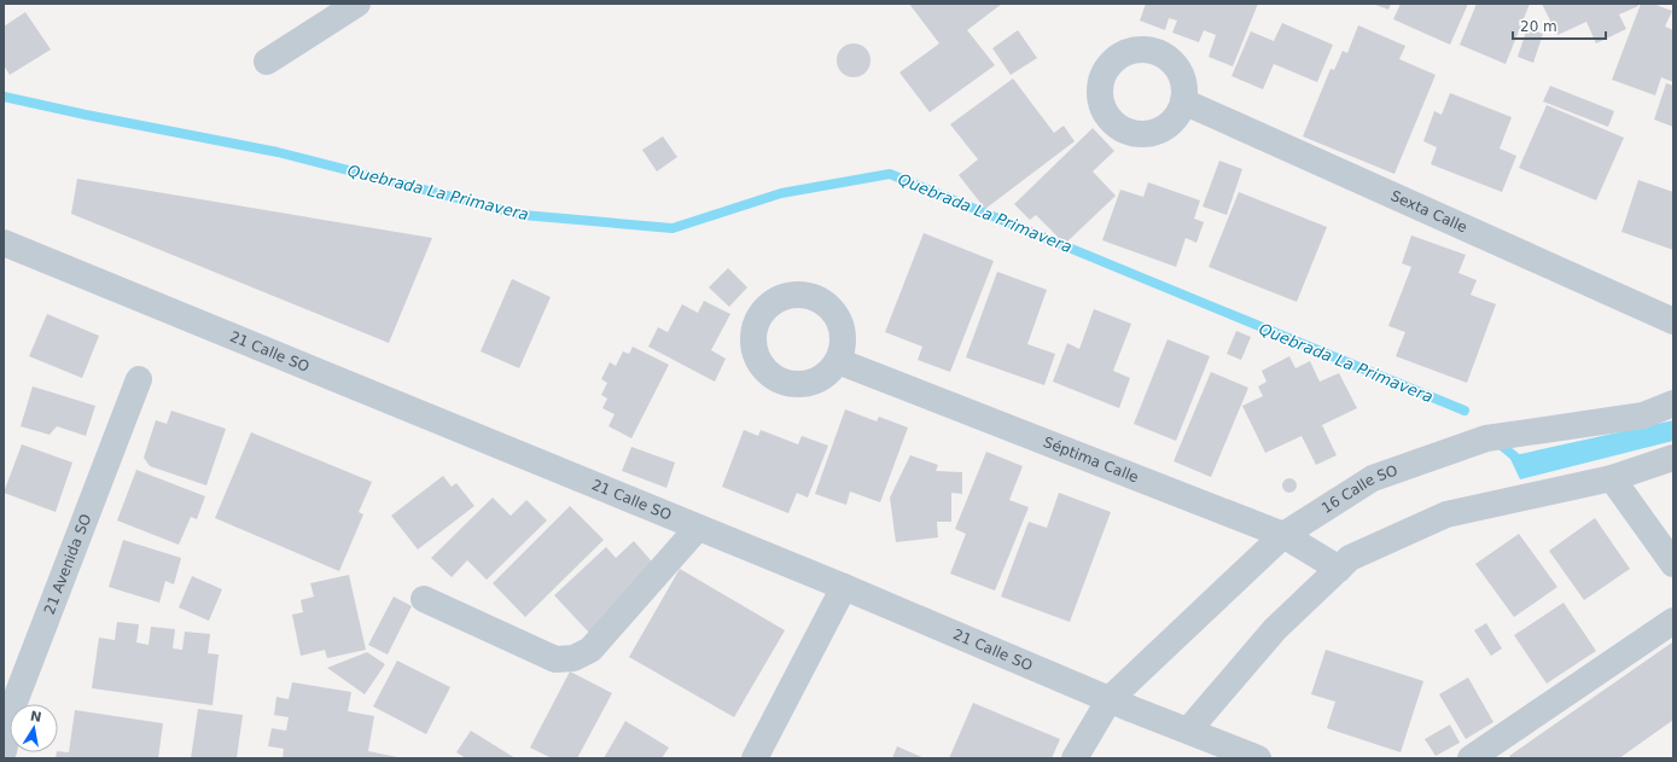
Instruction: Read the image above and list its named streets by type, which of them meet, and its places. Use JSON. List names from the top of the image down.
{
  "streets": {
    "street": [
      "Sexta Calle",
      "21 Calle SO",
      "Séptima Calle",
      "16 Calle SO",
      "21 Avenida SO"
    ]
  },
  "crossings": [
    ["21 Calle SO", "16 Calle SO"],
    ["Séptima Calle", "16 Calle SO"]
  ],
  "water": ["Quebrada La Primavera"],
  "scale_bar": "20 m",
  "north": "top"
}
